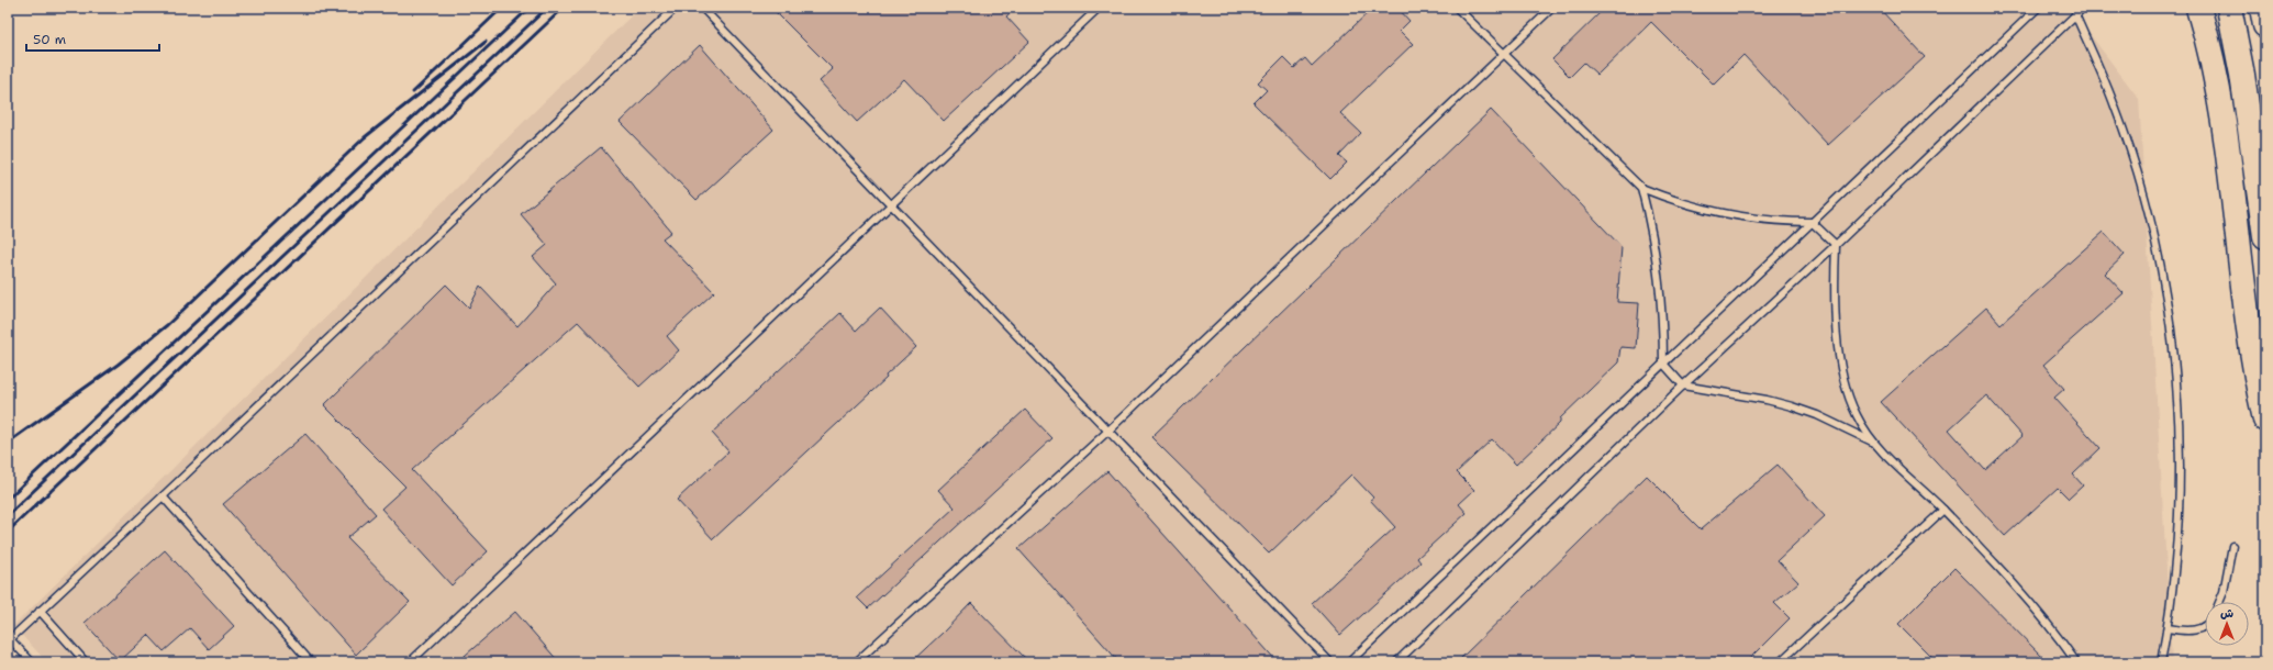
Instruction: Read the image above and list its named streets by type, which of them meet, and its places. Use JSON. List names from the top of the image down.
{
  "scale_bar": "50 m",
  "north": "top"
}
